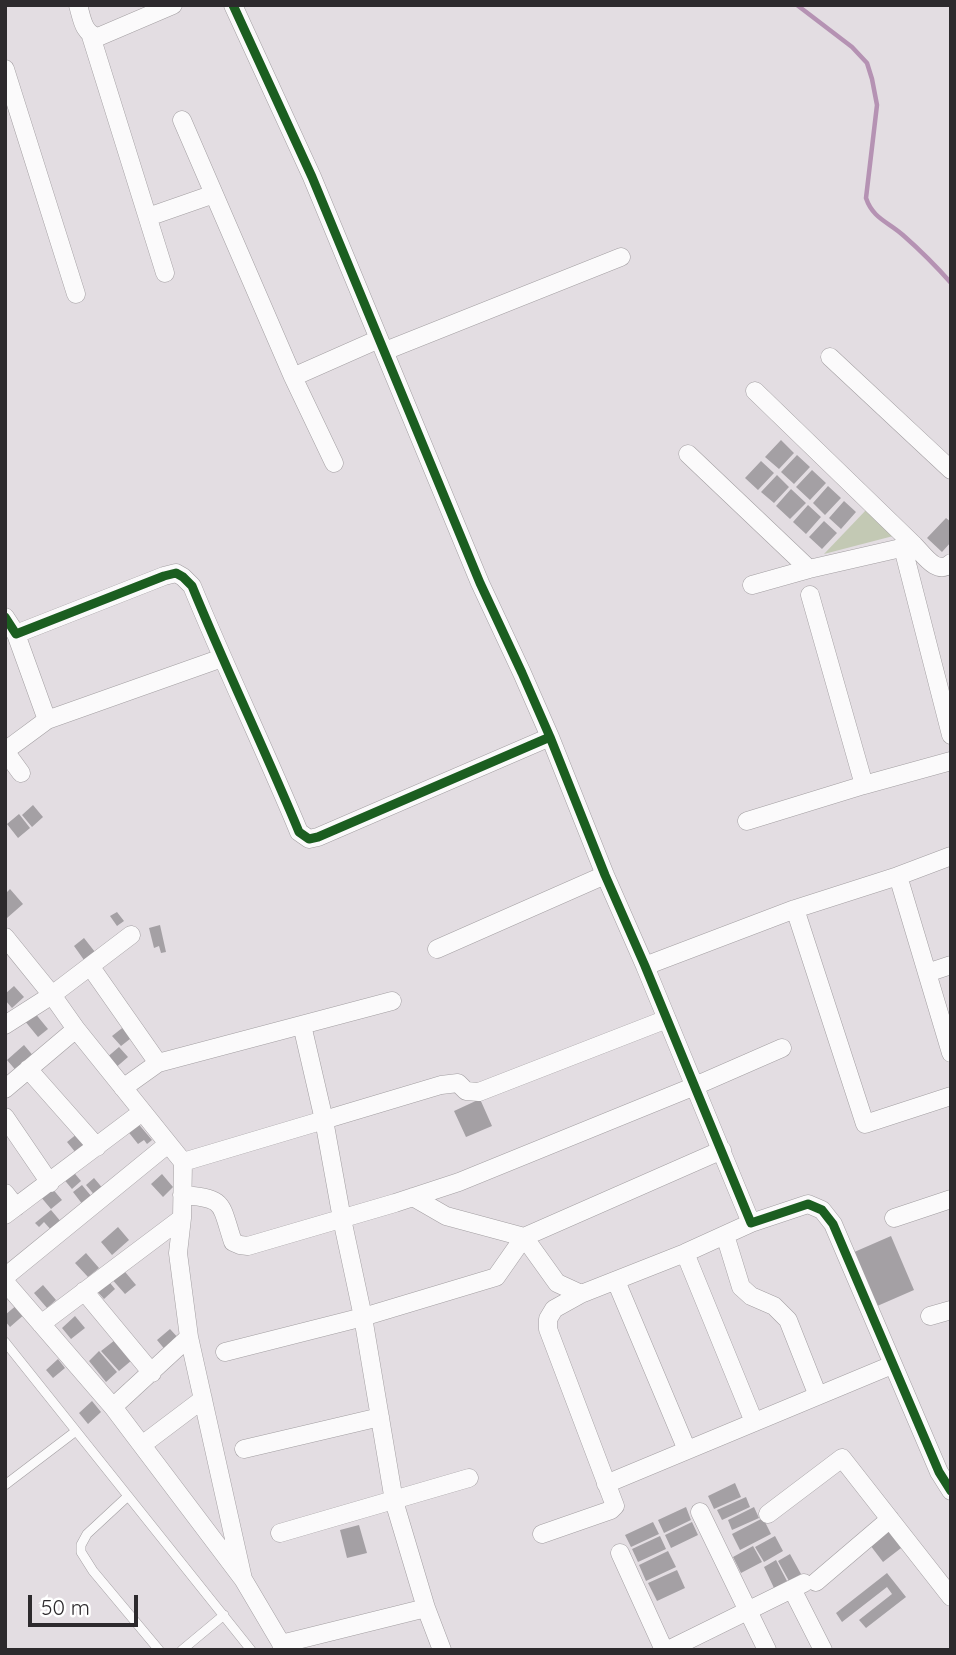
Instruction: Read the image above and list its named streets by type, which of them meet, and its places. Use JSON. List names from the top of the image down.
{
  "scale_bar": "50 m"
}
